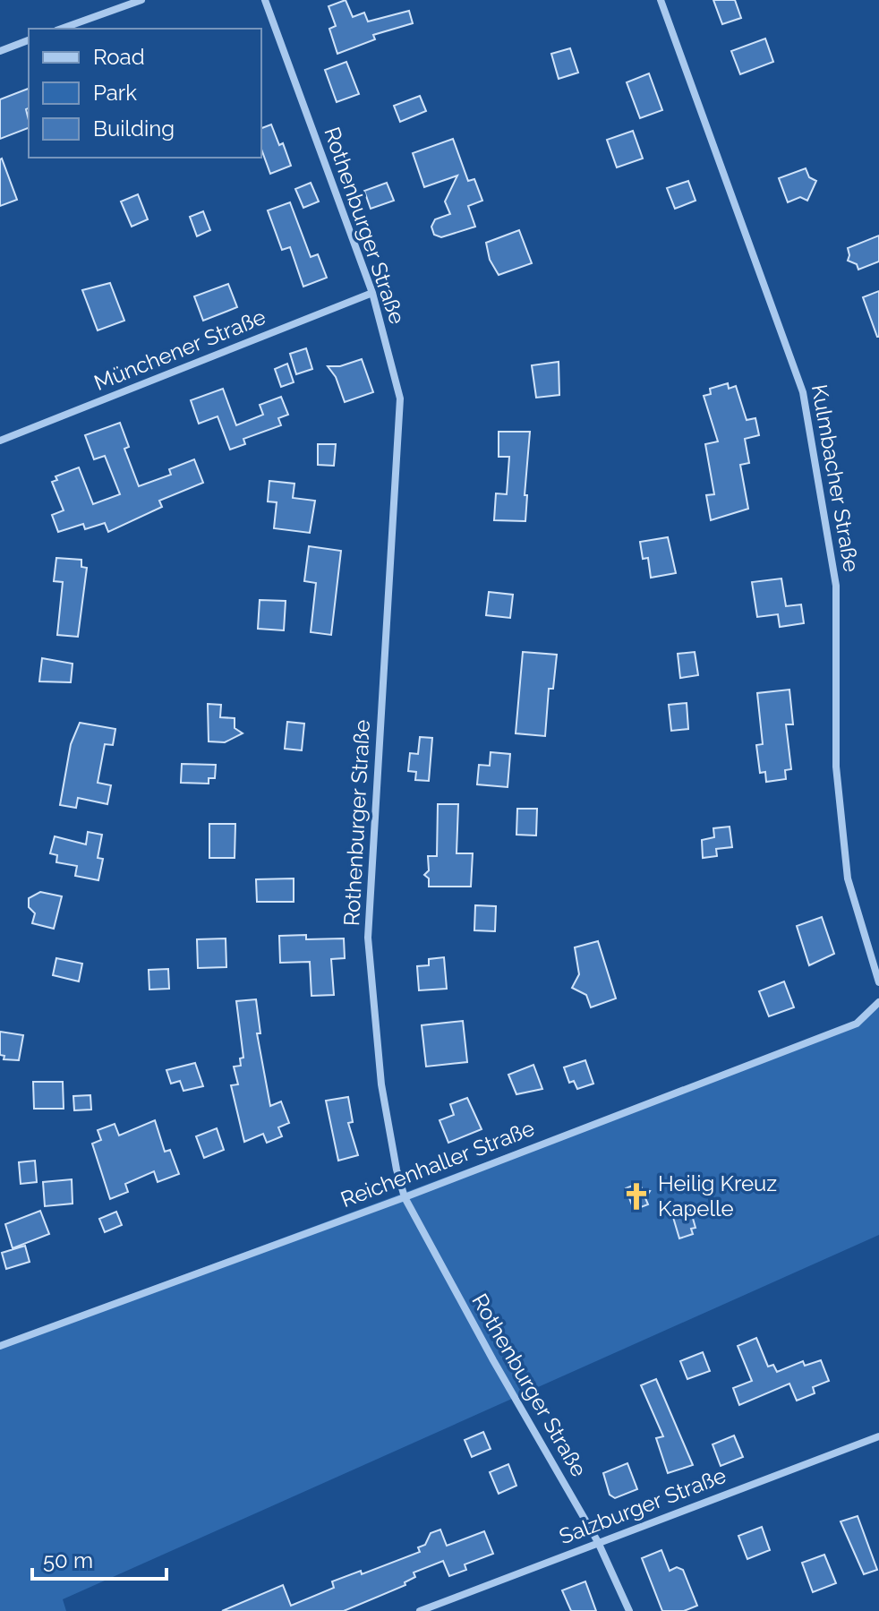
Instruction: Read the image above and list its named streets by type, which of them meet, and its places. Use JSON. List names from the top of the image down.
{
  "streets": {
    "street": [
      "Rothenburger Straße",
      "Münchener Straße",
      "Kulmbacher Straße",
      "Reichenhaller Straße",
      "Salzburger Straße"
    ]
  },
  "crossings": [
    ["Rothenburger Straße", "Münchener Straße"],
    ["Rothenburger Straße", "Reichenhaller Straße"],
    ["Rothenburger Straße", "Salzburger Straße"]
  ],
  "places": {
    "church": ["Heilig Kreuz Kapelle"]
  },
  "legend": ["Road", "Park", "Building"],
  "scale_bar": "50 m"
}
